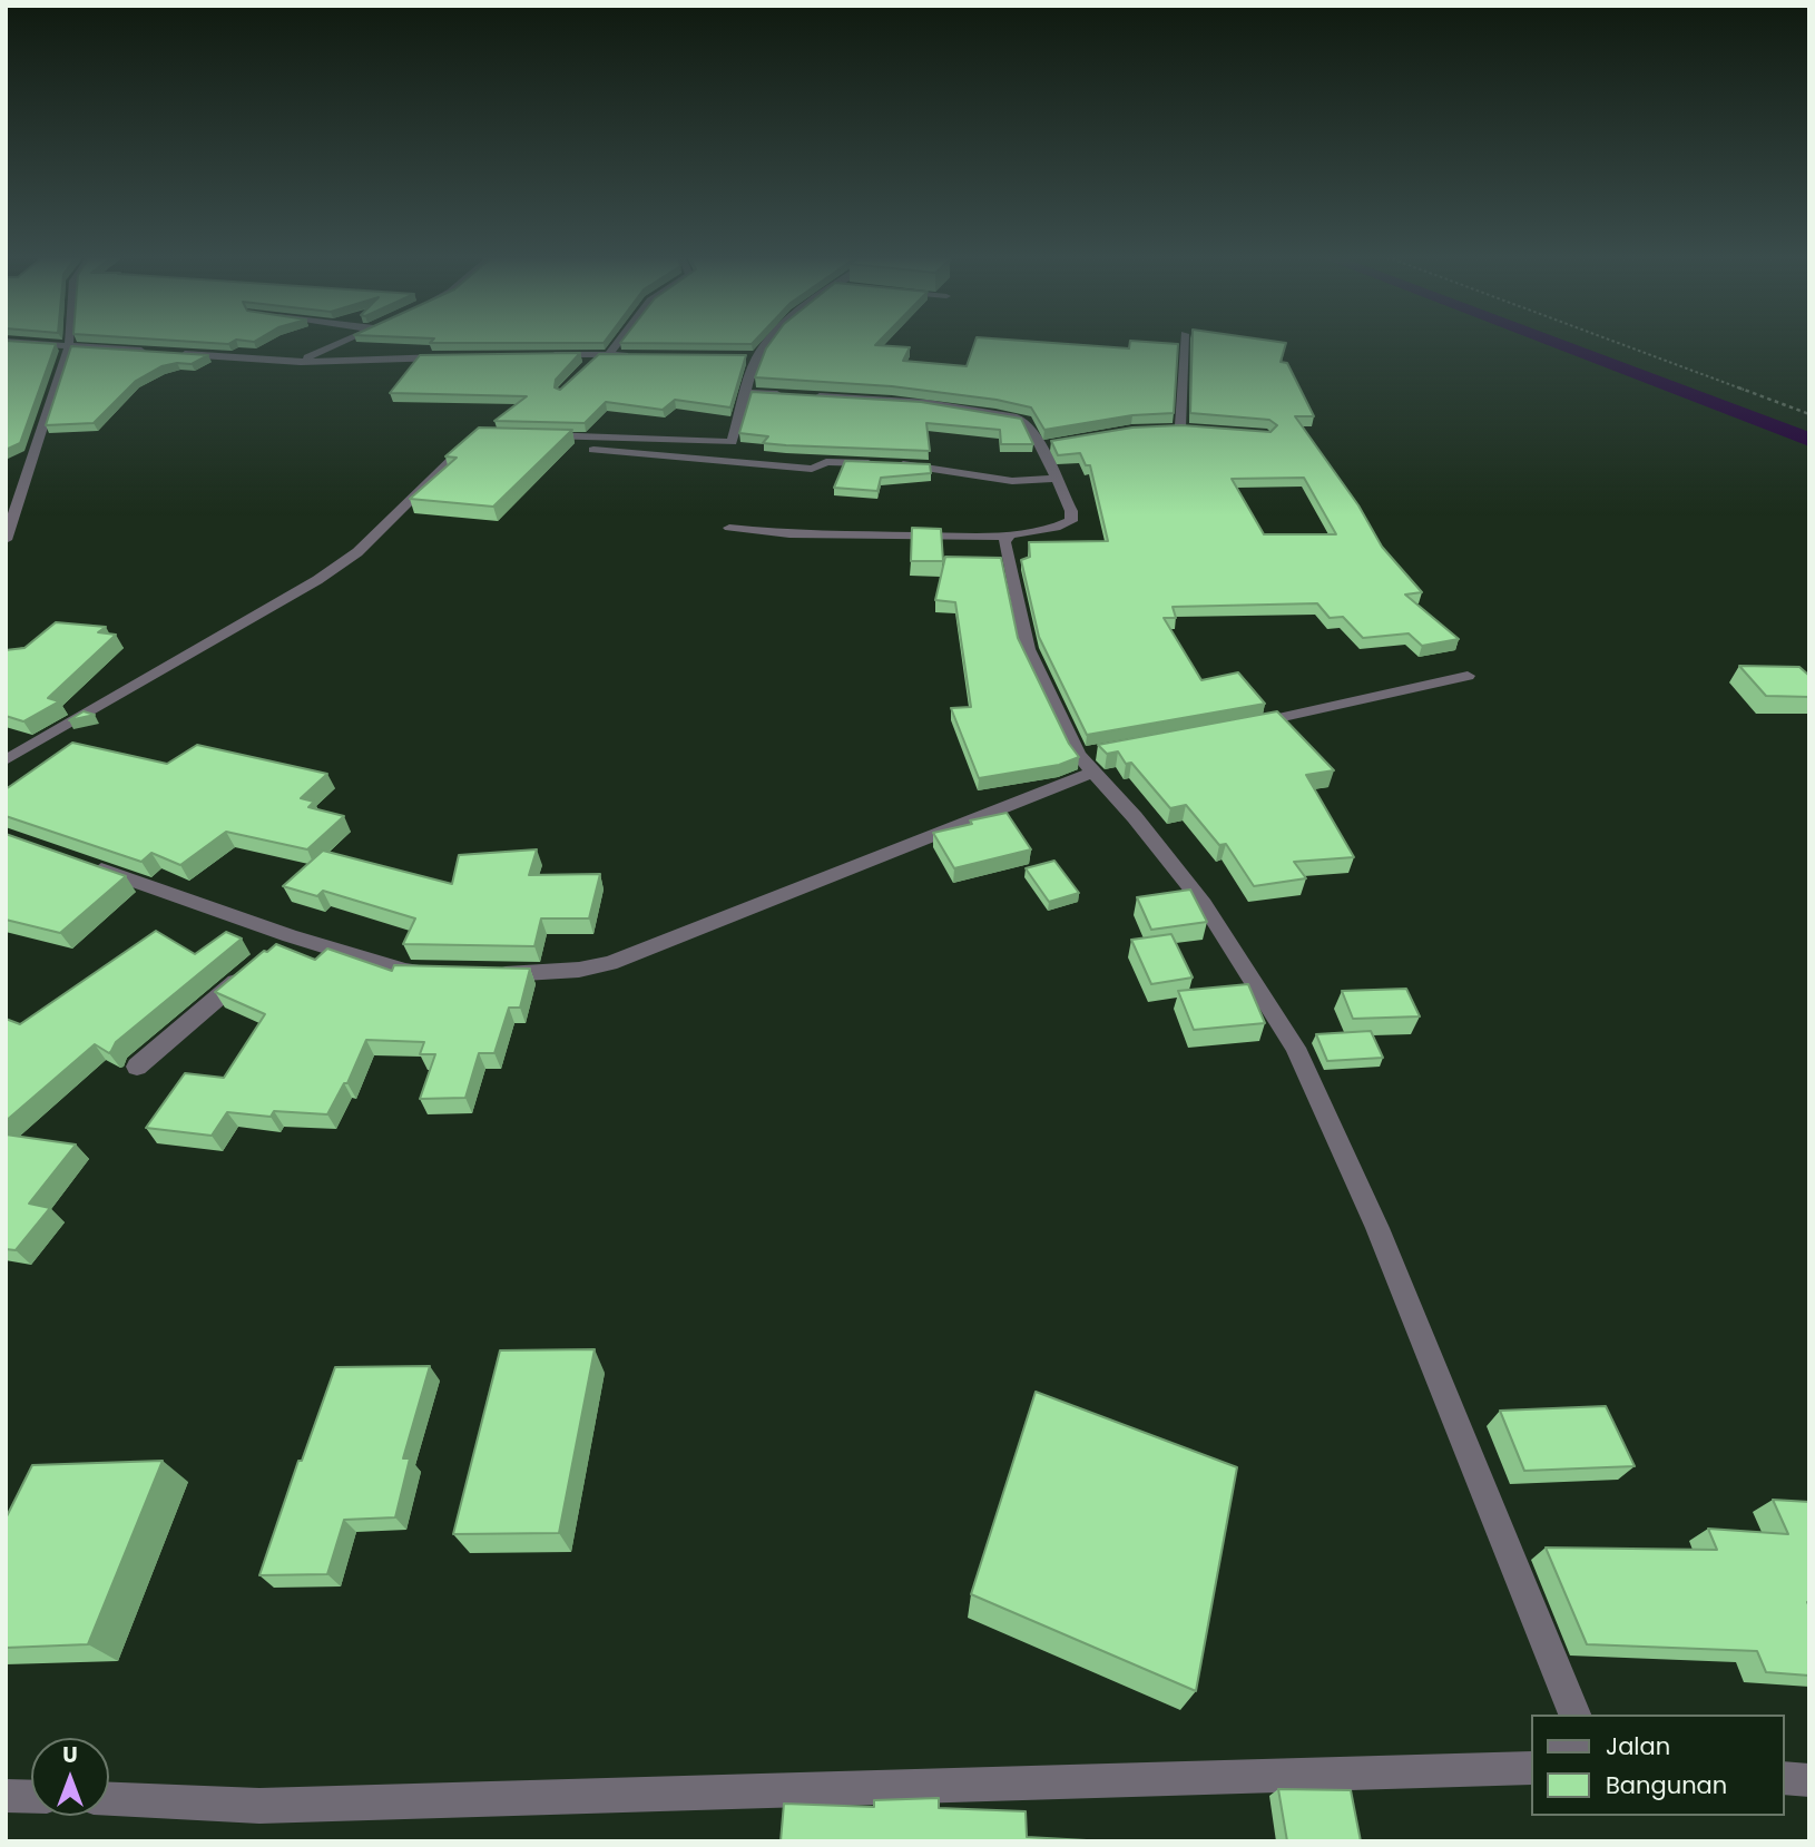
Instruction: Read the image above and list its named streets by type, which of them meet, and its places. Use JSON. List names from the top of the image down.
{
  "legend": ["Jalan", "Bangunan"],
  "north": "top"
}
